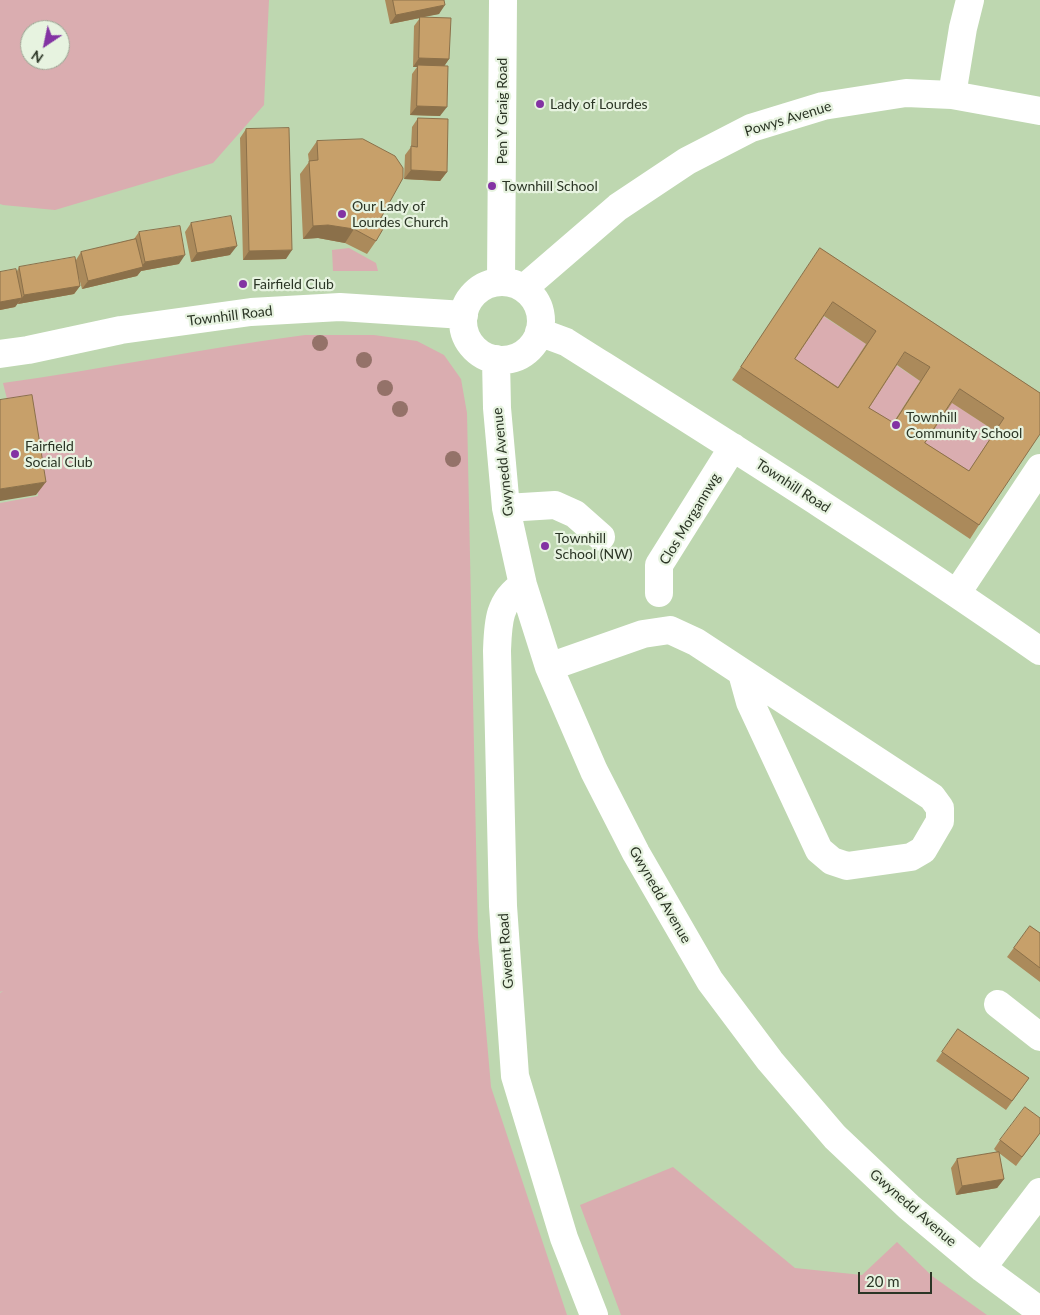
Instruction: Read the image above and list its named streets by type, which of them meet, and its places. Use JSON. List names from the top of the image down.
{
  "streets": {
    "street": [
      "Pen Y Graig Road",
      "Powys Avenue",
      "Townhill Road",
      "Gwynedd Avenue",
      "Clos Morgannwg",
      "Gwent Road"
    ]
  },
  "crossings": [
    ["Pen Y Graig Road", "Powys Avenue"],
    ["Pen Y Graig Road", "Townhill Road"],
    ["Pen Y Graig Road", "Gwynedd Avenue"],
    ["Powys Avenue", "Townhill Road"],
    ["Powys Avenue", "Gwynedd Avenue"],
    ["Townhill Road", "Gwynedd Avenue"],
    ["Townhill Road", "Clos Morgannwg"],
    ["Gwynedd Avenue", "Gwent Road"]
  ],
  "places": [
    "Lady of Lourdes",
    "Townhill School",
    "Our Lady of Lourdes Church",
    "Fairfield Club",
    "Townhill Community School",
    "Fairfield Social Club",
    "Townhill School (NW)"
  ],
  "scale_bar": "20 m",
  "north": "bottom left"
}
